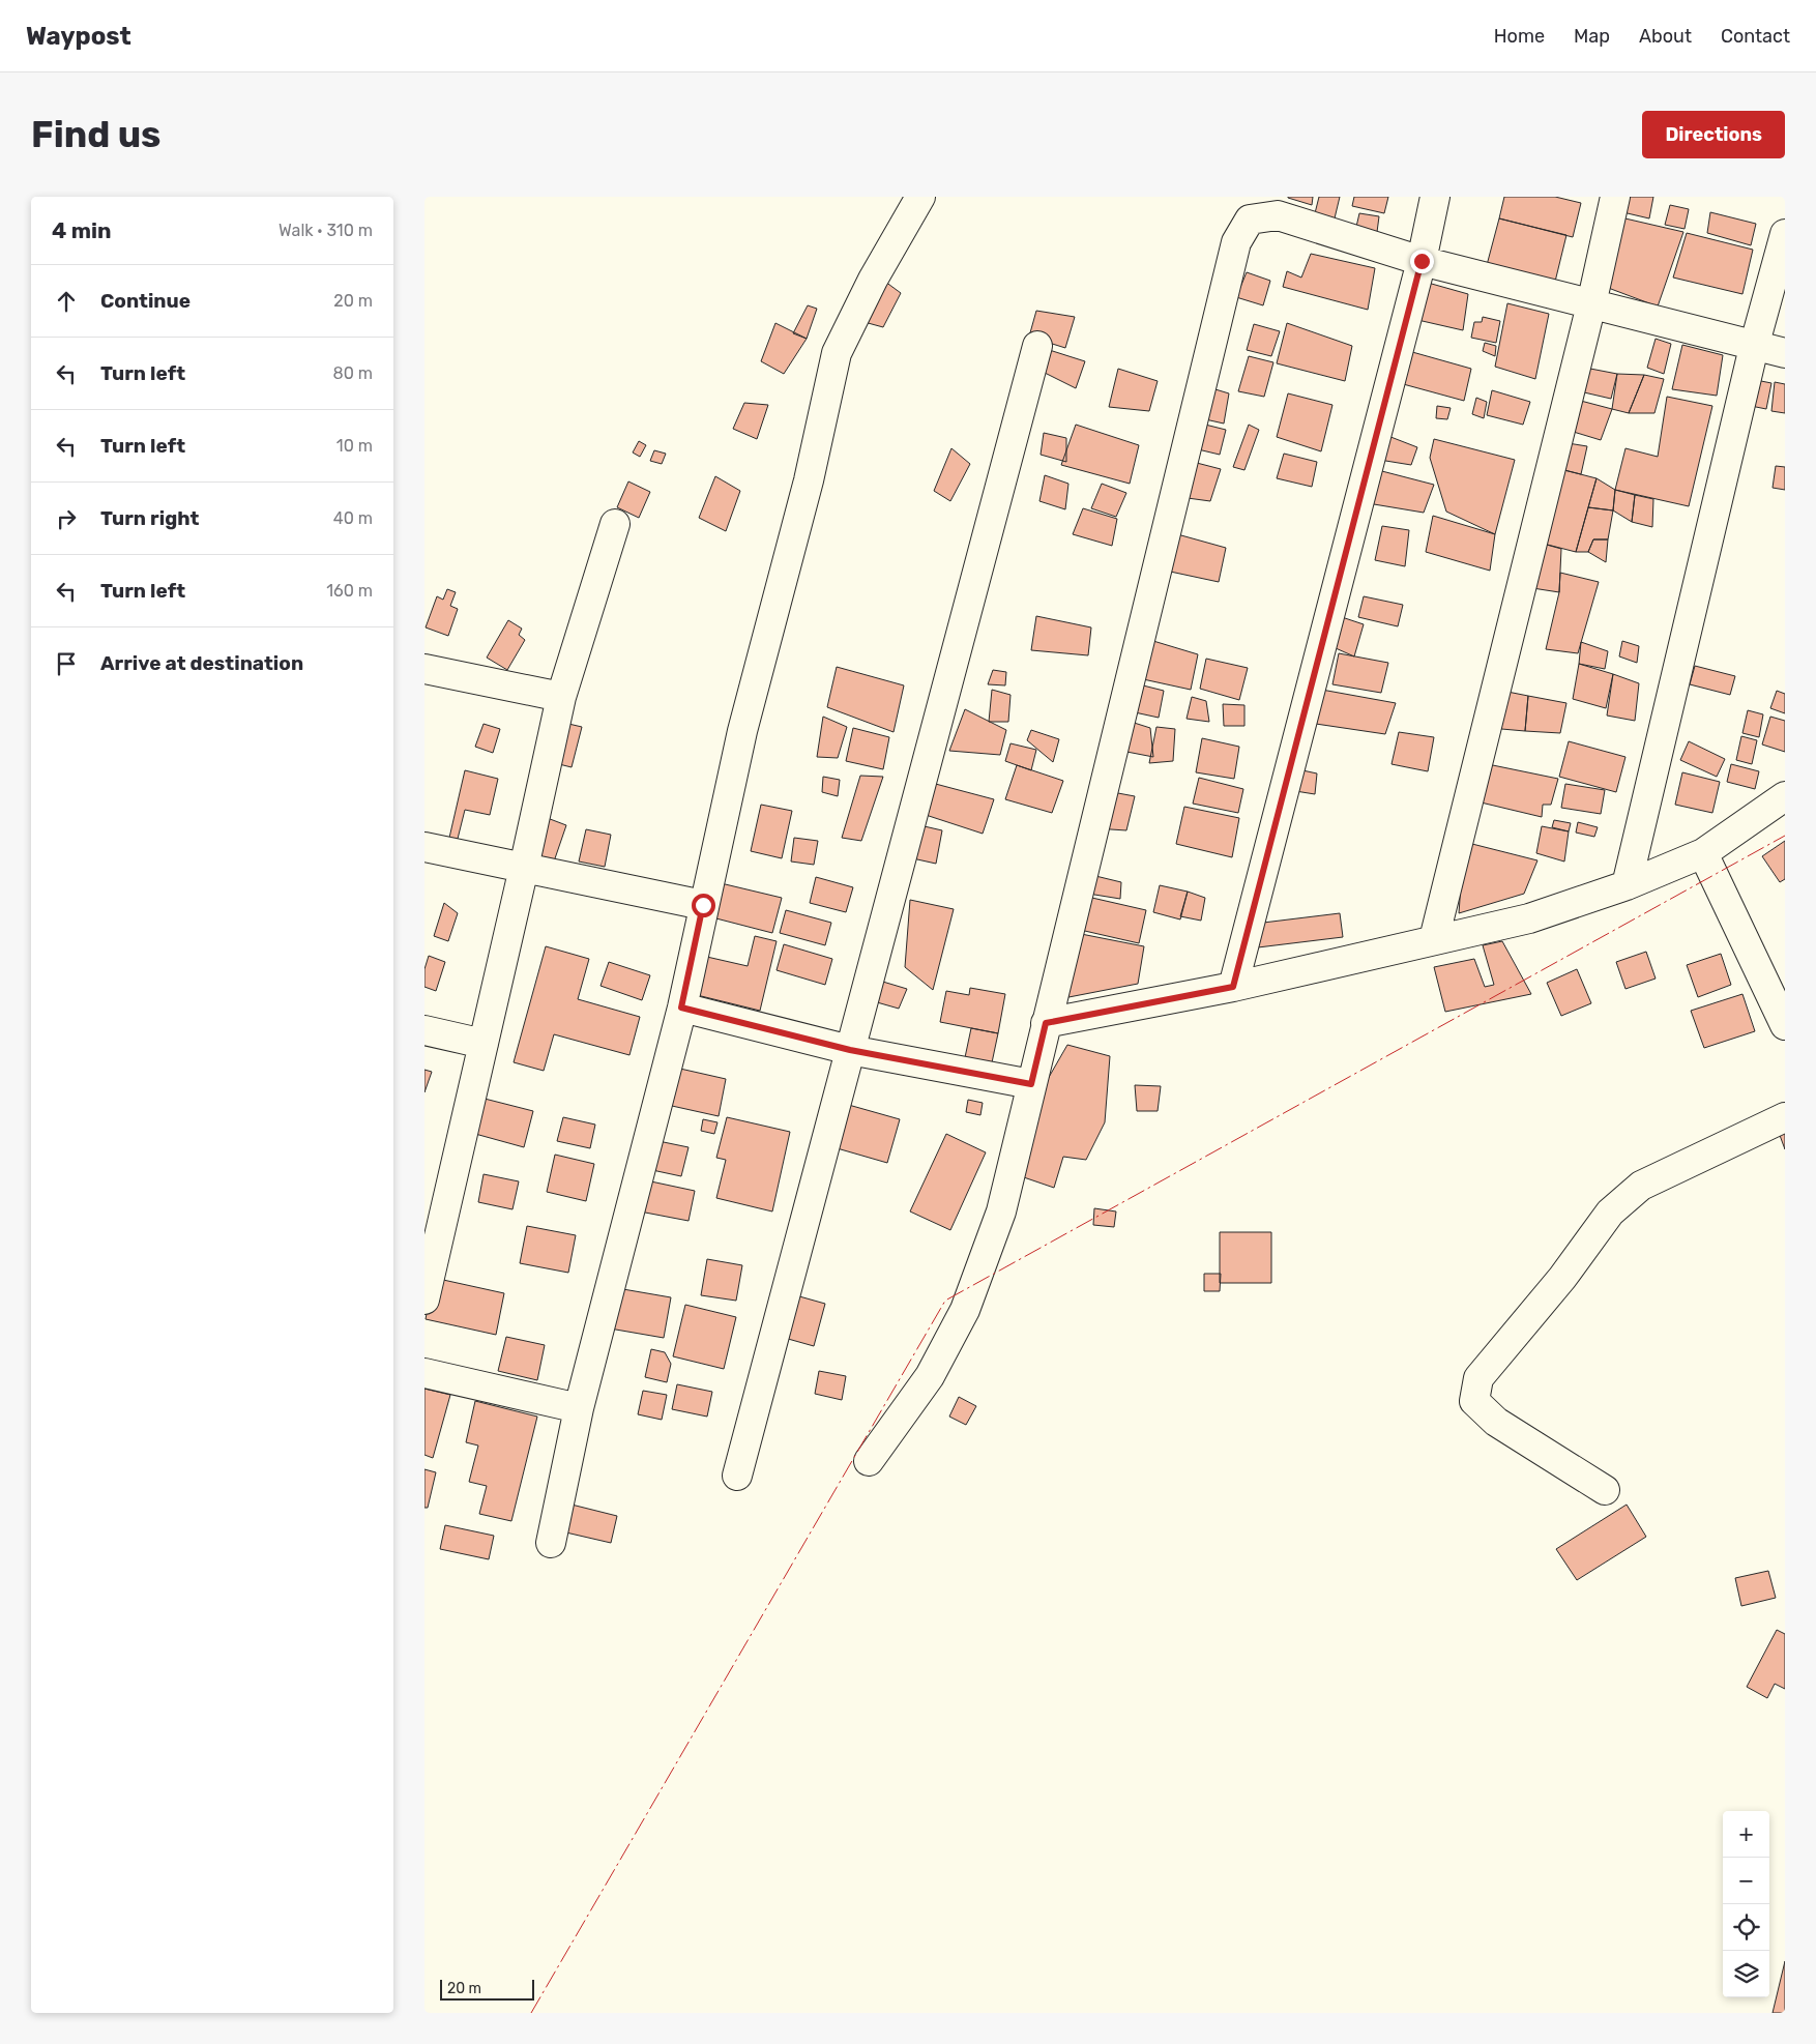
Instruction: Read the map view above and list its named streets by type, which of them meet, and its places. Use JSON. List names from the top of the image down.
{
  "scale_bar": "20 m",
  "page": {
    "header": "Waypost",
    "nav": [
      "Home",
      "Map",
      "About",
      "Contact"
    ],
    "buttons": "Directions",
    "title": "Find us",
    "heading": ["4 min", "Walk · 310 m"],
    "list": [
      ["Continue", "20 m"],
      ["Turn left", "80 m"],
      ["Turn left", "10 m"],
      ["Turn right", "40 m"],
      ["Turn left", "160 m"],
      "Arrive at destination"
    ],
    "map_buttons": ["+", "−"],
    "scale": "20 m"
  }
}
